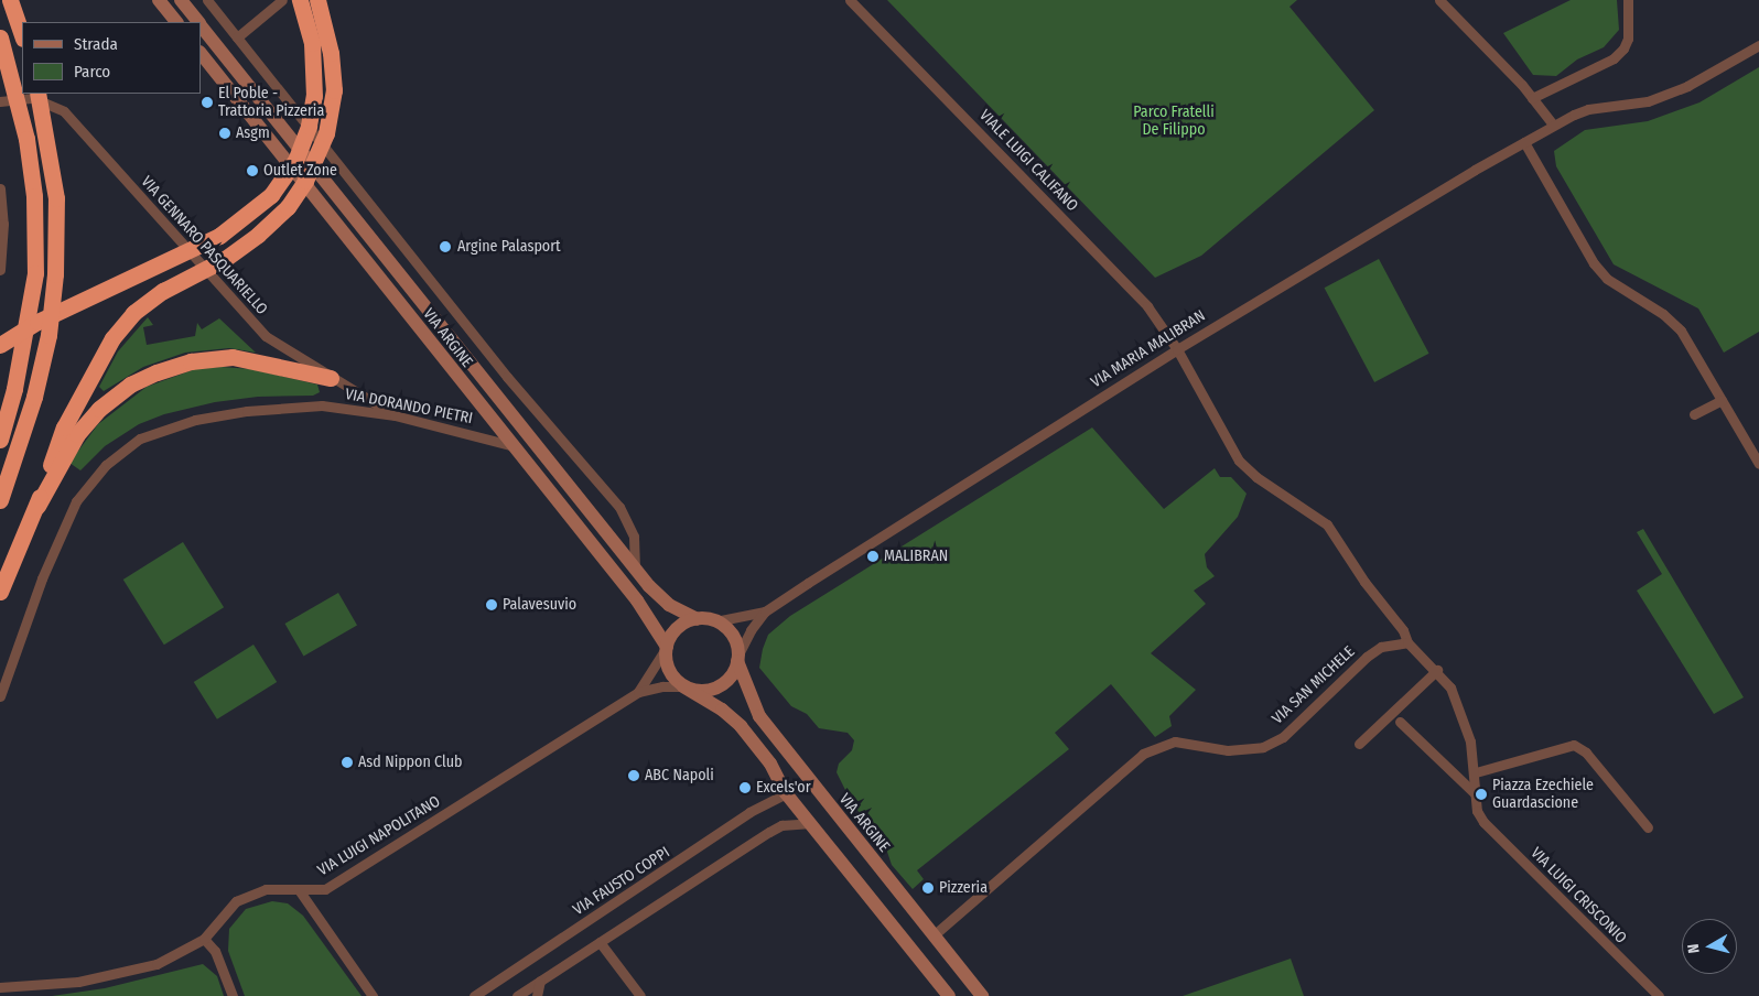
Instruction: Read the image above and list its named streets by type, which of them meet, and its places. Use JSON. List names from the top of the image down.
{
  "streets": {
    "street": [
      "VIALE LUIGI CALIFANO",
      "VIA GENNARO PASQUARIELLO",
      "VIA ARGINE",
      "VIA MARIA MALIBRAN",
      "VIA DORANDO PIETRI",
      "VIA SAN MICHELE",
      "VIA LUIGI NAPOLITANO",
      "VIA FAUSTO COPPI",
      "VIA LUIGI CRISCONIO"
    ]
  },
  "crossings": [
    ["VIALE LUIGI CALIFANO", "VIA MARIA MALIBRAN"],
    ["VIALE LUIGI CALIFANO", "VIA SAN MICHELE"],
    ["VIA GENNARO PASQUARIELLO", "VIA DORANDO PIETRI"],
    ["VIA ARGINE", "VIA MARIA MALIBRAN"],
    ["VIA ARGINE", "VIA DORANDO PIETRI"],
    ["VIA ARGINE", "VIA SAN MICHELE"],
    ["VIA ARGINE", "VIA LUIGI NAPOLITANO"],
    ["VIA MARIA MALIBRAN", "VIA LUIGI NAPOLITANO"]
  ],
  "parks": ["Parco Fratelli De Filippo"],
  "places": [
    "El Poble - Trattoria Pizzeria",
    "Asgm",
    "Outlet Zone",
    "Argine Palasport",
    "MALIBRAN",
    "Palavesuvio",
    "Asd Nippon Club",
    "ABC Napoli",
    "Excels'or",
    "Piazza Ezechiele Guardascione",
    "Pizzeria"
  ],
  "legend": ["Strada", "Parco"],
  "north": "left"
}
